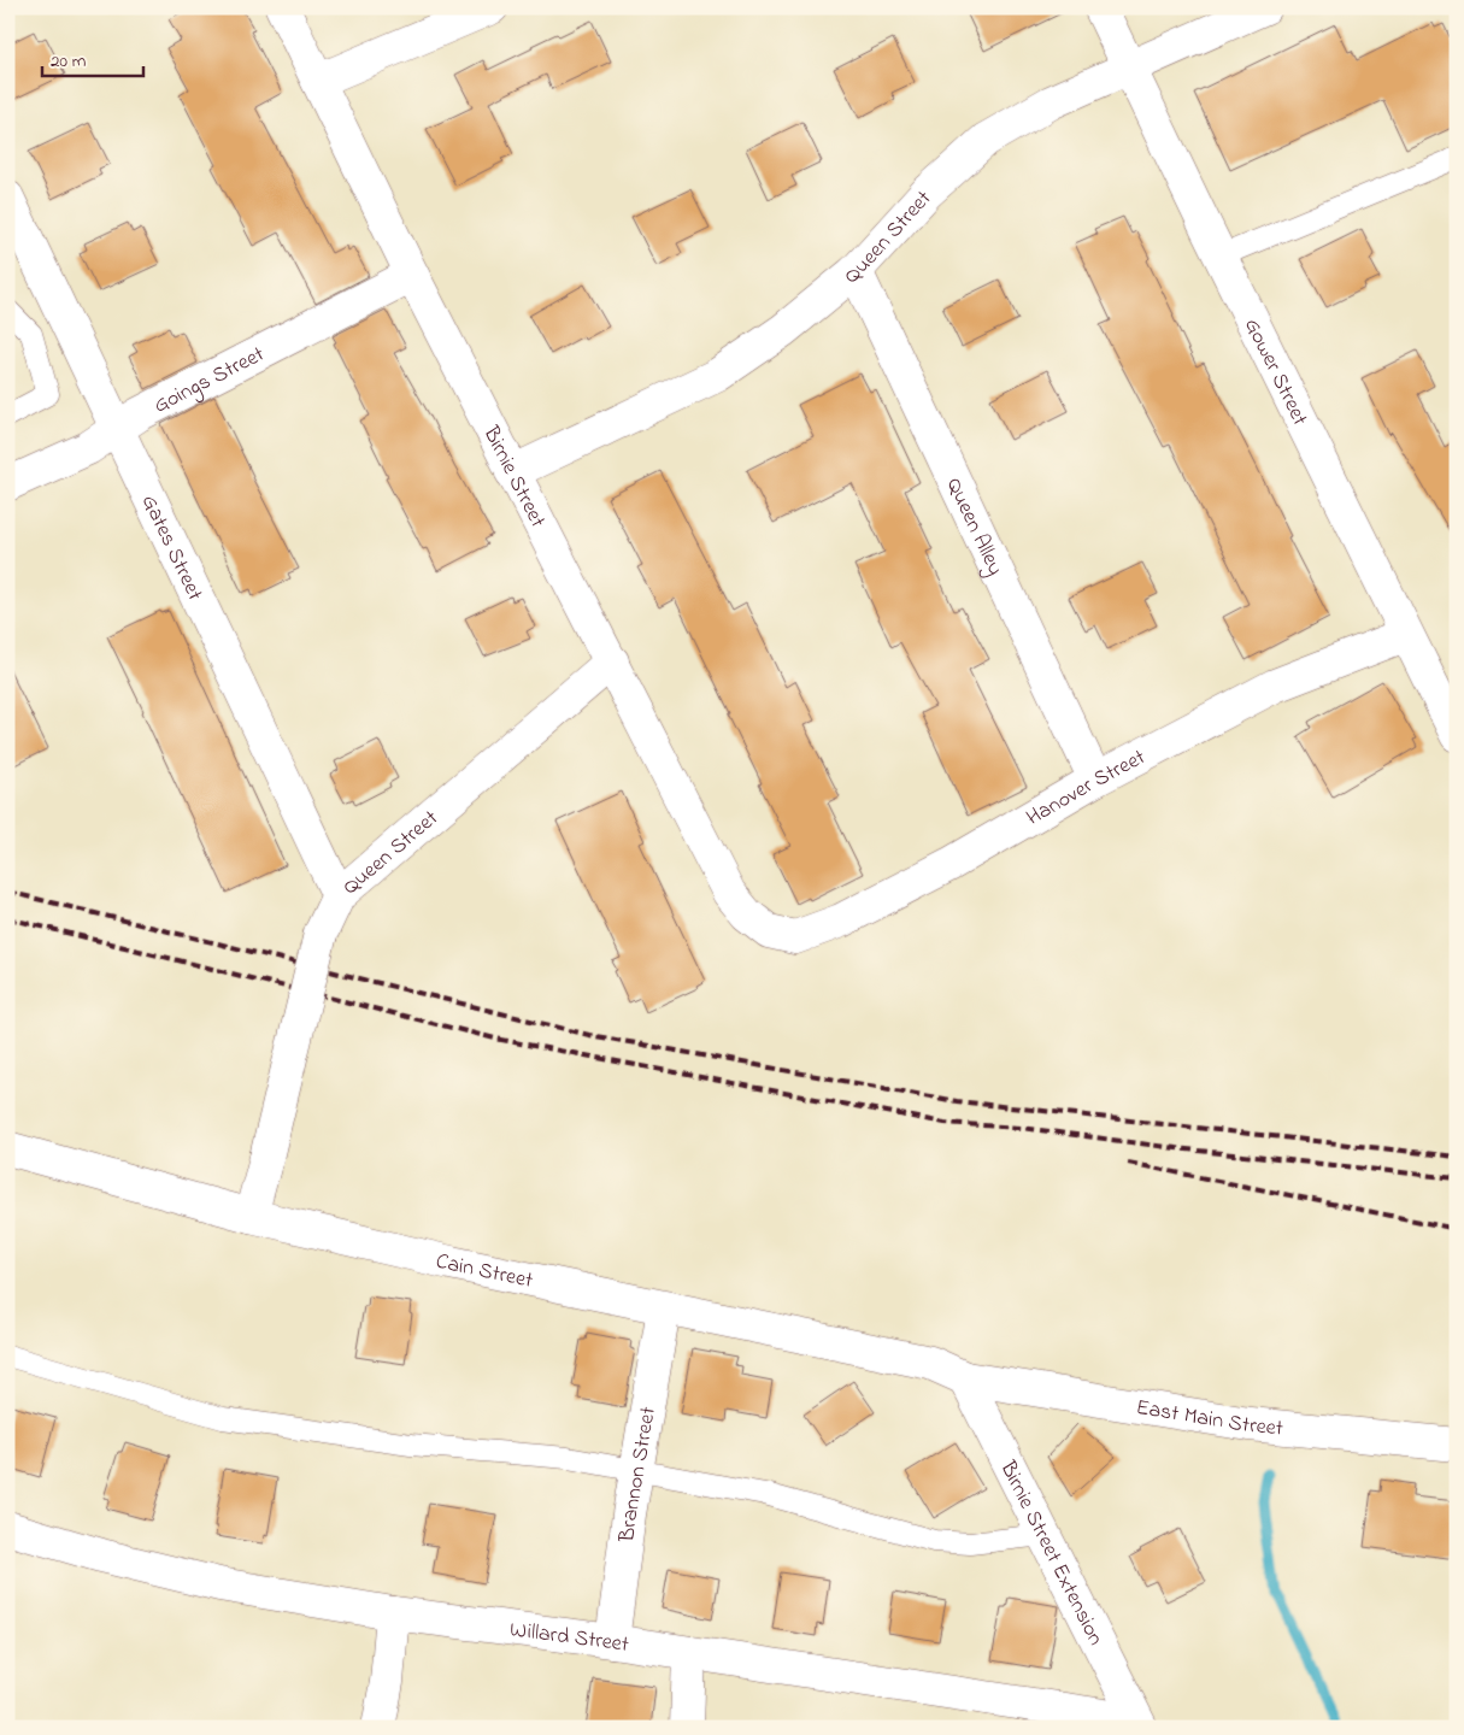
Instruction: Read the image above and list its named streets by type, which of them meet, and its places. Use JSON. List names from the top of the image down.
{
  "streets": {
    "street": [
      "Queen Street",
      "Gower Street",
      "Goings Street",
      "Birnie Street",
      "Queen Alley",
      "Gates Street",
      "Hanover Street",
      "Cain Street",
      "East Main Street",
      "Brannon Street",
      "Birnie Street Extension",
      "Willard Street"
    ]
  },
  "crossings": [
    ["Queen Street", "Gower Street"],
    ["Queen Street", "Birnie Street"],
    ["Queen Street", "Queen Alley"],
    ["Queen Street", "Gates Street"],
    ["Queen Street", "Cain Street"],
    ["Gower Street", "Hanover Street"],
    ["Goings Street", "Birnie Street"],
    ["Goings Street", "Gates Street"],
    ["Birnie Street", "Hanover Street"],
    ["Queen Alley", "Hanover Street"],
    ["Cain Street", "East Main Street"],
    ["Cain Street", "Brannon Street"],
    ["Cain Street", "Birnie Street Extension"],
    ["East Main Street", "Birnie Street Extension"],
    ["Brannon Street", "Willard Street"],
    ["Birnie Street Extension", "Willard Street"]
  ],
  "scale_bar": "20 m"
}
